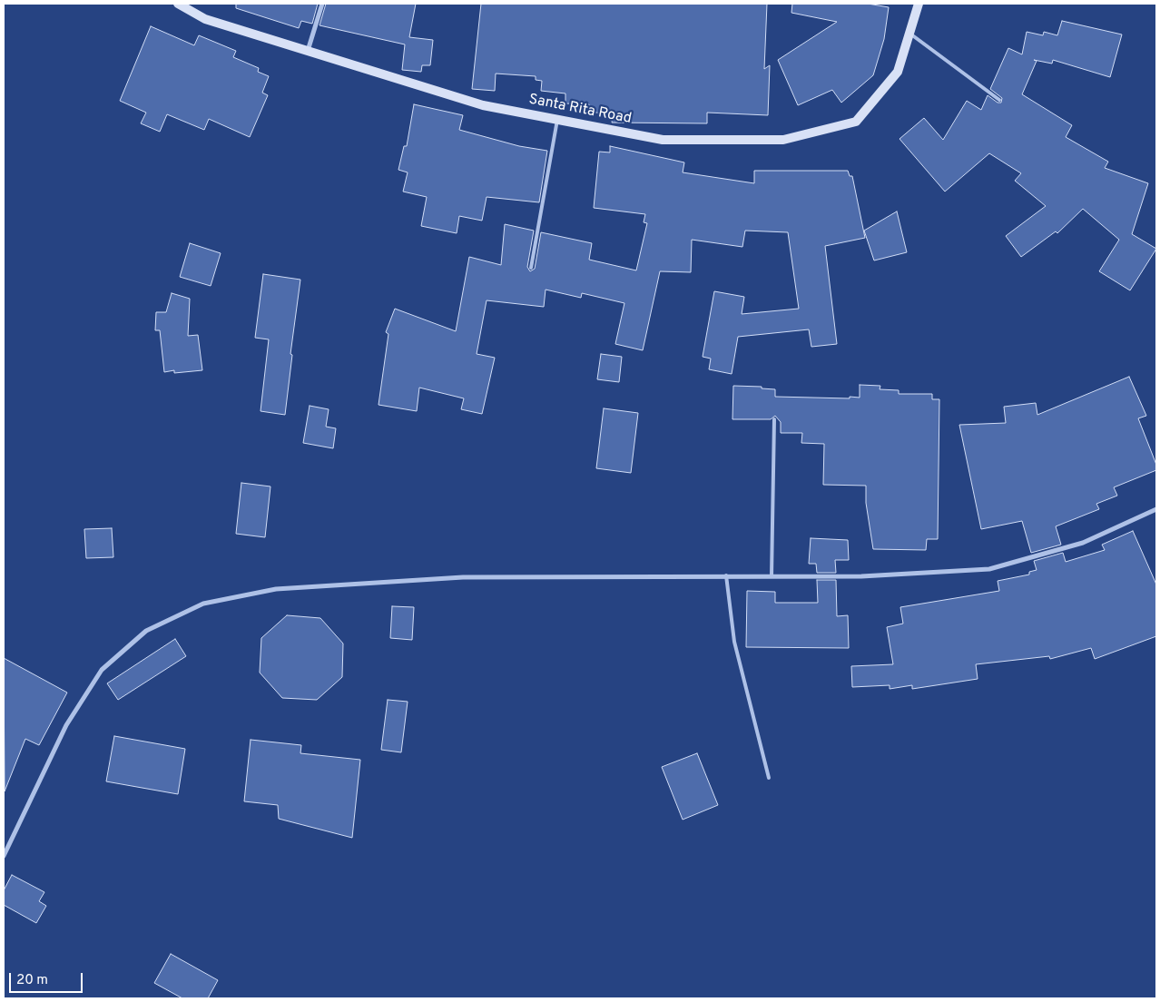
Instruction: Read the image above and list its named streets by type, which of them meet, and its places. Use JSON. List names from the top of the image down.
{
  "streets": {
    "street": ["Santa Rita Road"]
  },
  "scale_bar": "20 m"
}
